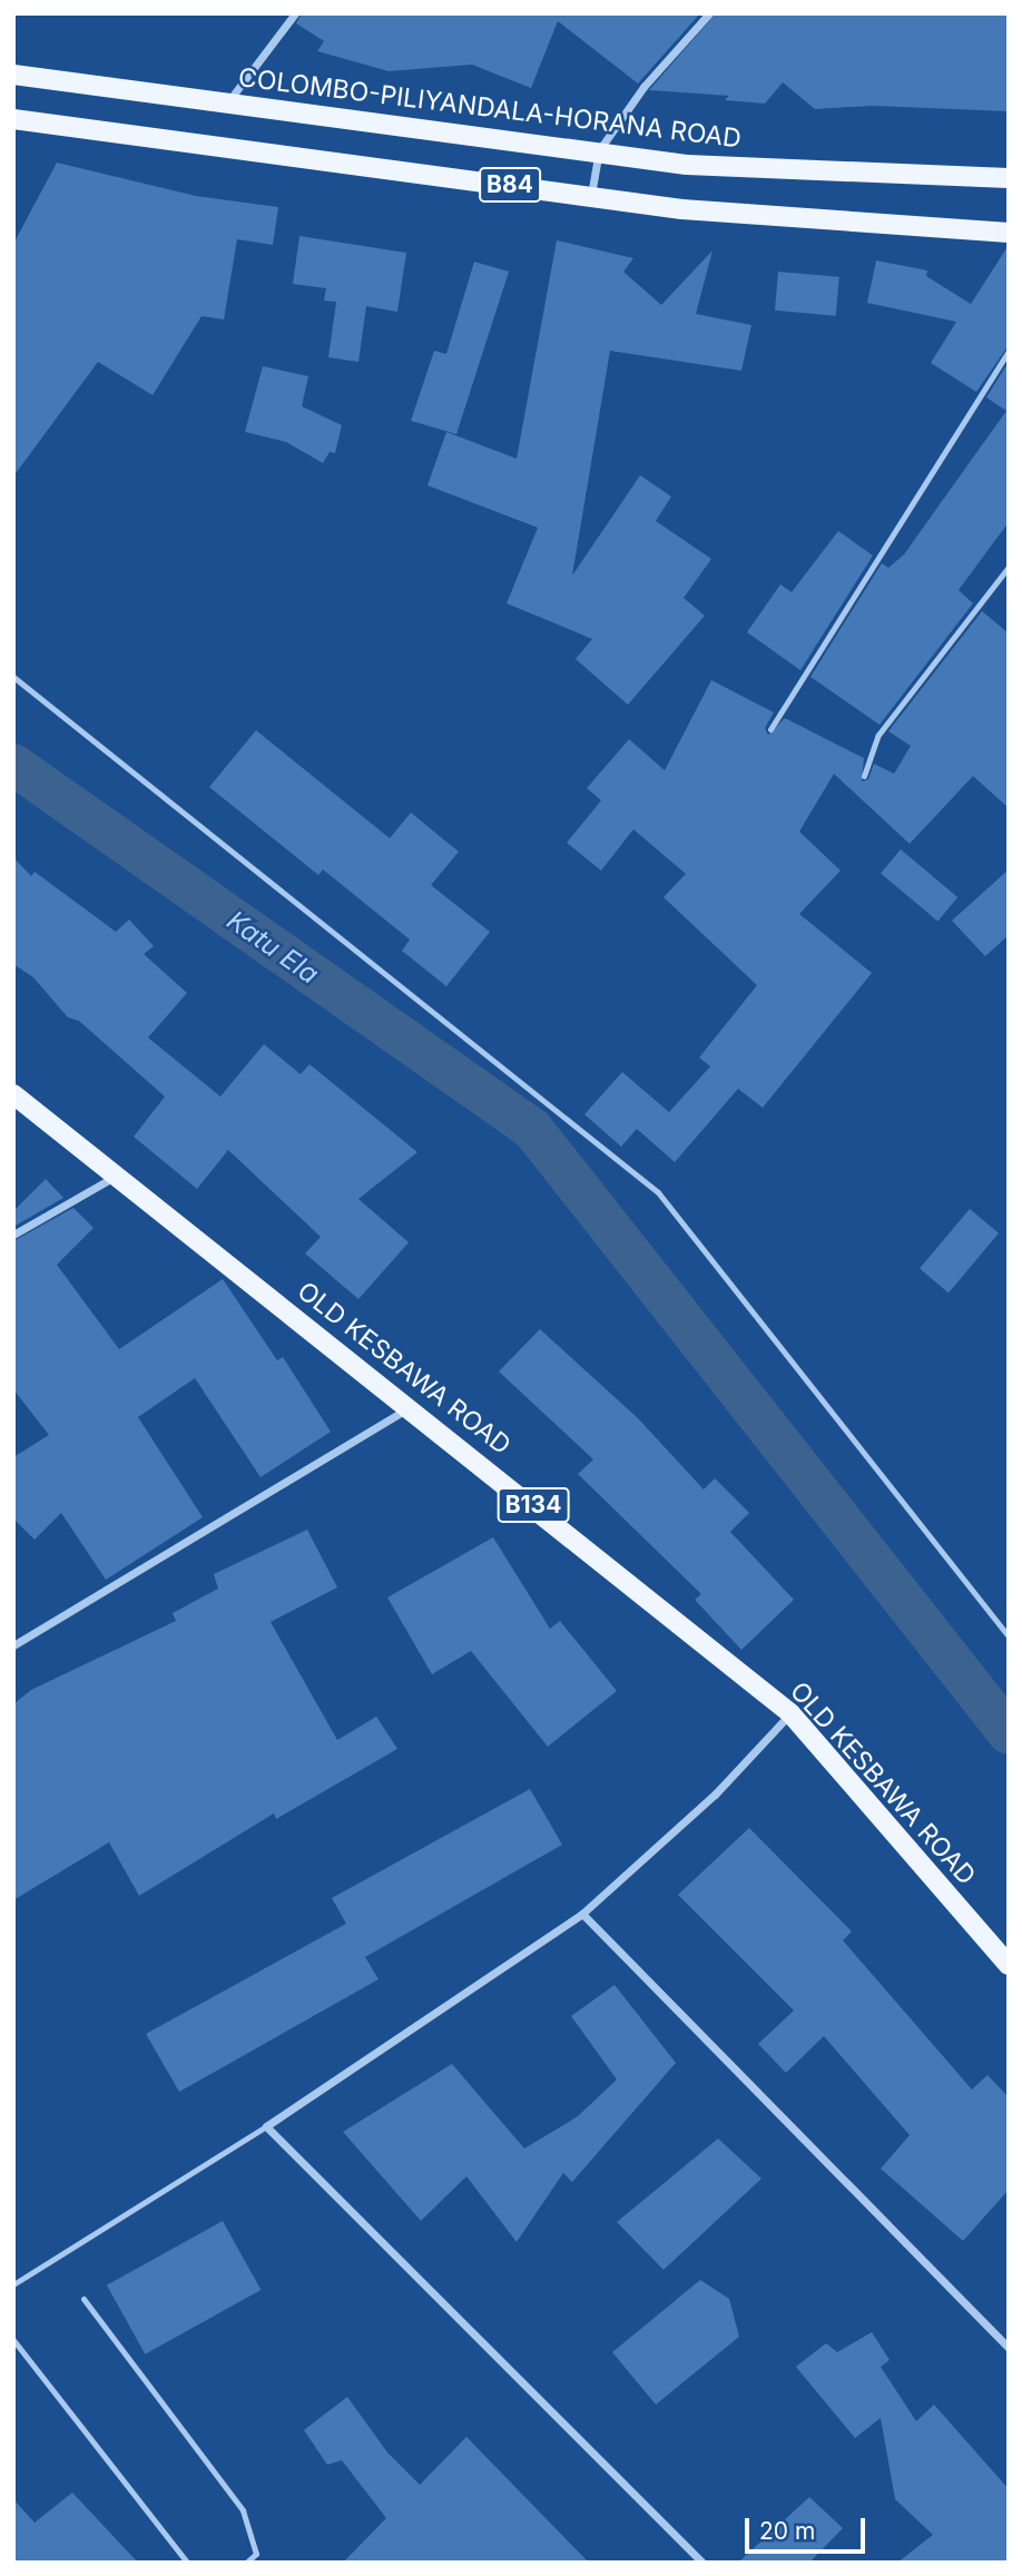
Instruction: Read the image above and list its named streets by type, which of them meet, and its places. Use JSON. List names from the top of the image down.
{
  "streets": {
    "main road": [
      "COLOMBO-PILIYANDALA-HORANA ROAD",
      "B84",
      "OLD KESBAWA ROAD",
      "B134"
    ]
  },
  "water": ["Katu Ela"],
  "scale_bar": "20 m"
}
